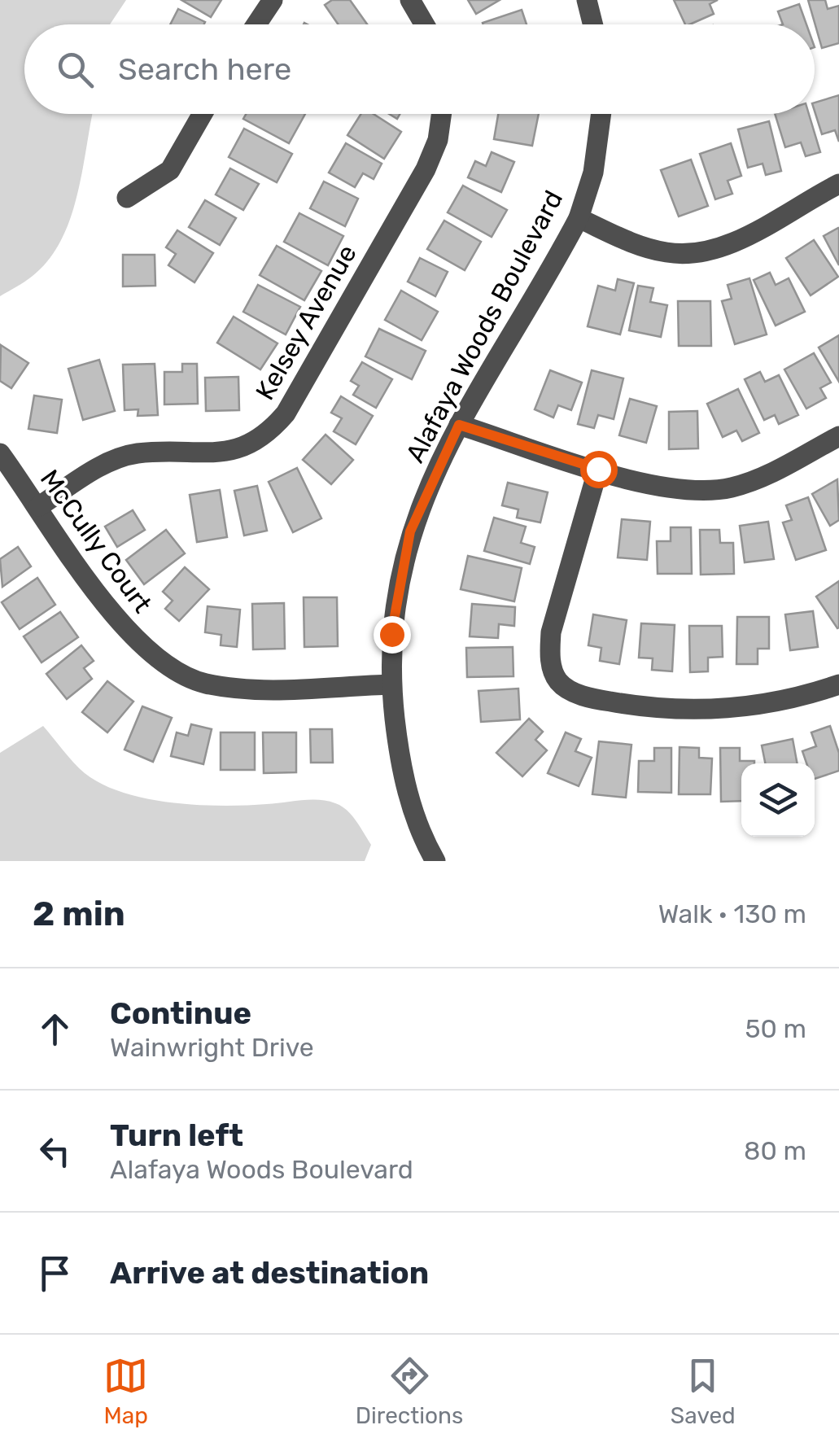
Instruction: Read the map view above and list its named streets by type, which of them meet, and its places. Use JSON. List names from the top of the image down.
{
  "streets": {
    "street": ["Kelsey Avenue", "Alafaya Woods Boulevard", "McCully Court"]
  },
  "crossings": [
    ["Kelsey Avenue", "McCully Court"],
    ["Alafaya Woods Boulevard", "McCully Court"]
  ],
  "page": {
    "search": "Search here",
    "heading": ["2 min", "Walk · 130 m"],
    "list": [
      ["Continue", "Wainwright Drive", "50 m"],
      ["Turn left", "Alafaya Woods Boulevard", "80 m"],
      "Arrive at destination"
    ],
    "nav": ["Map", "Directions", "Saved"]
  }
}
